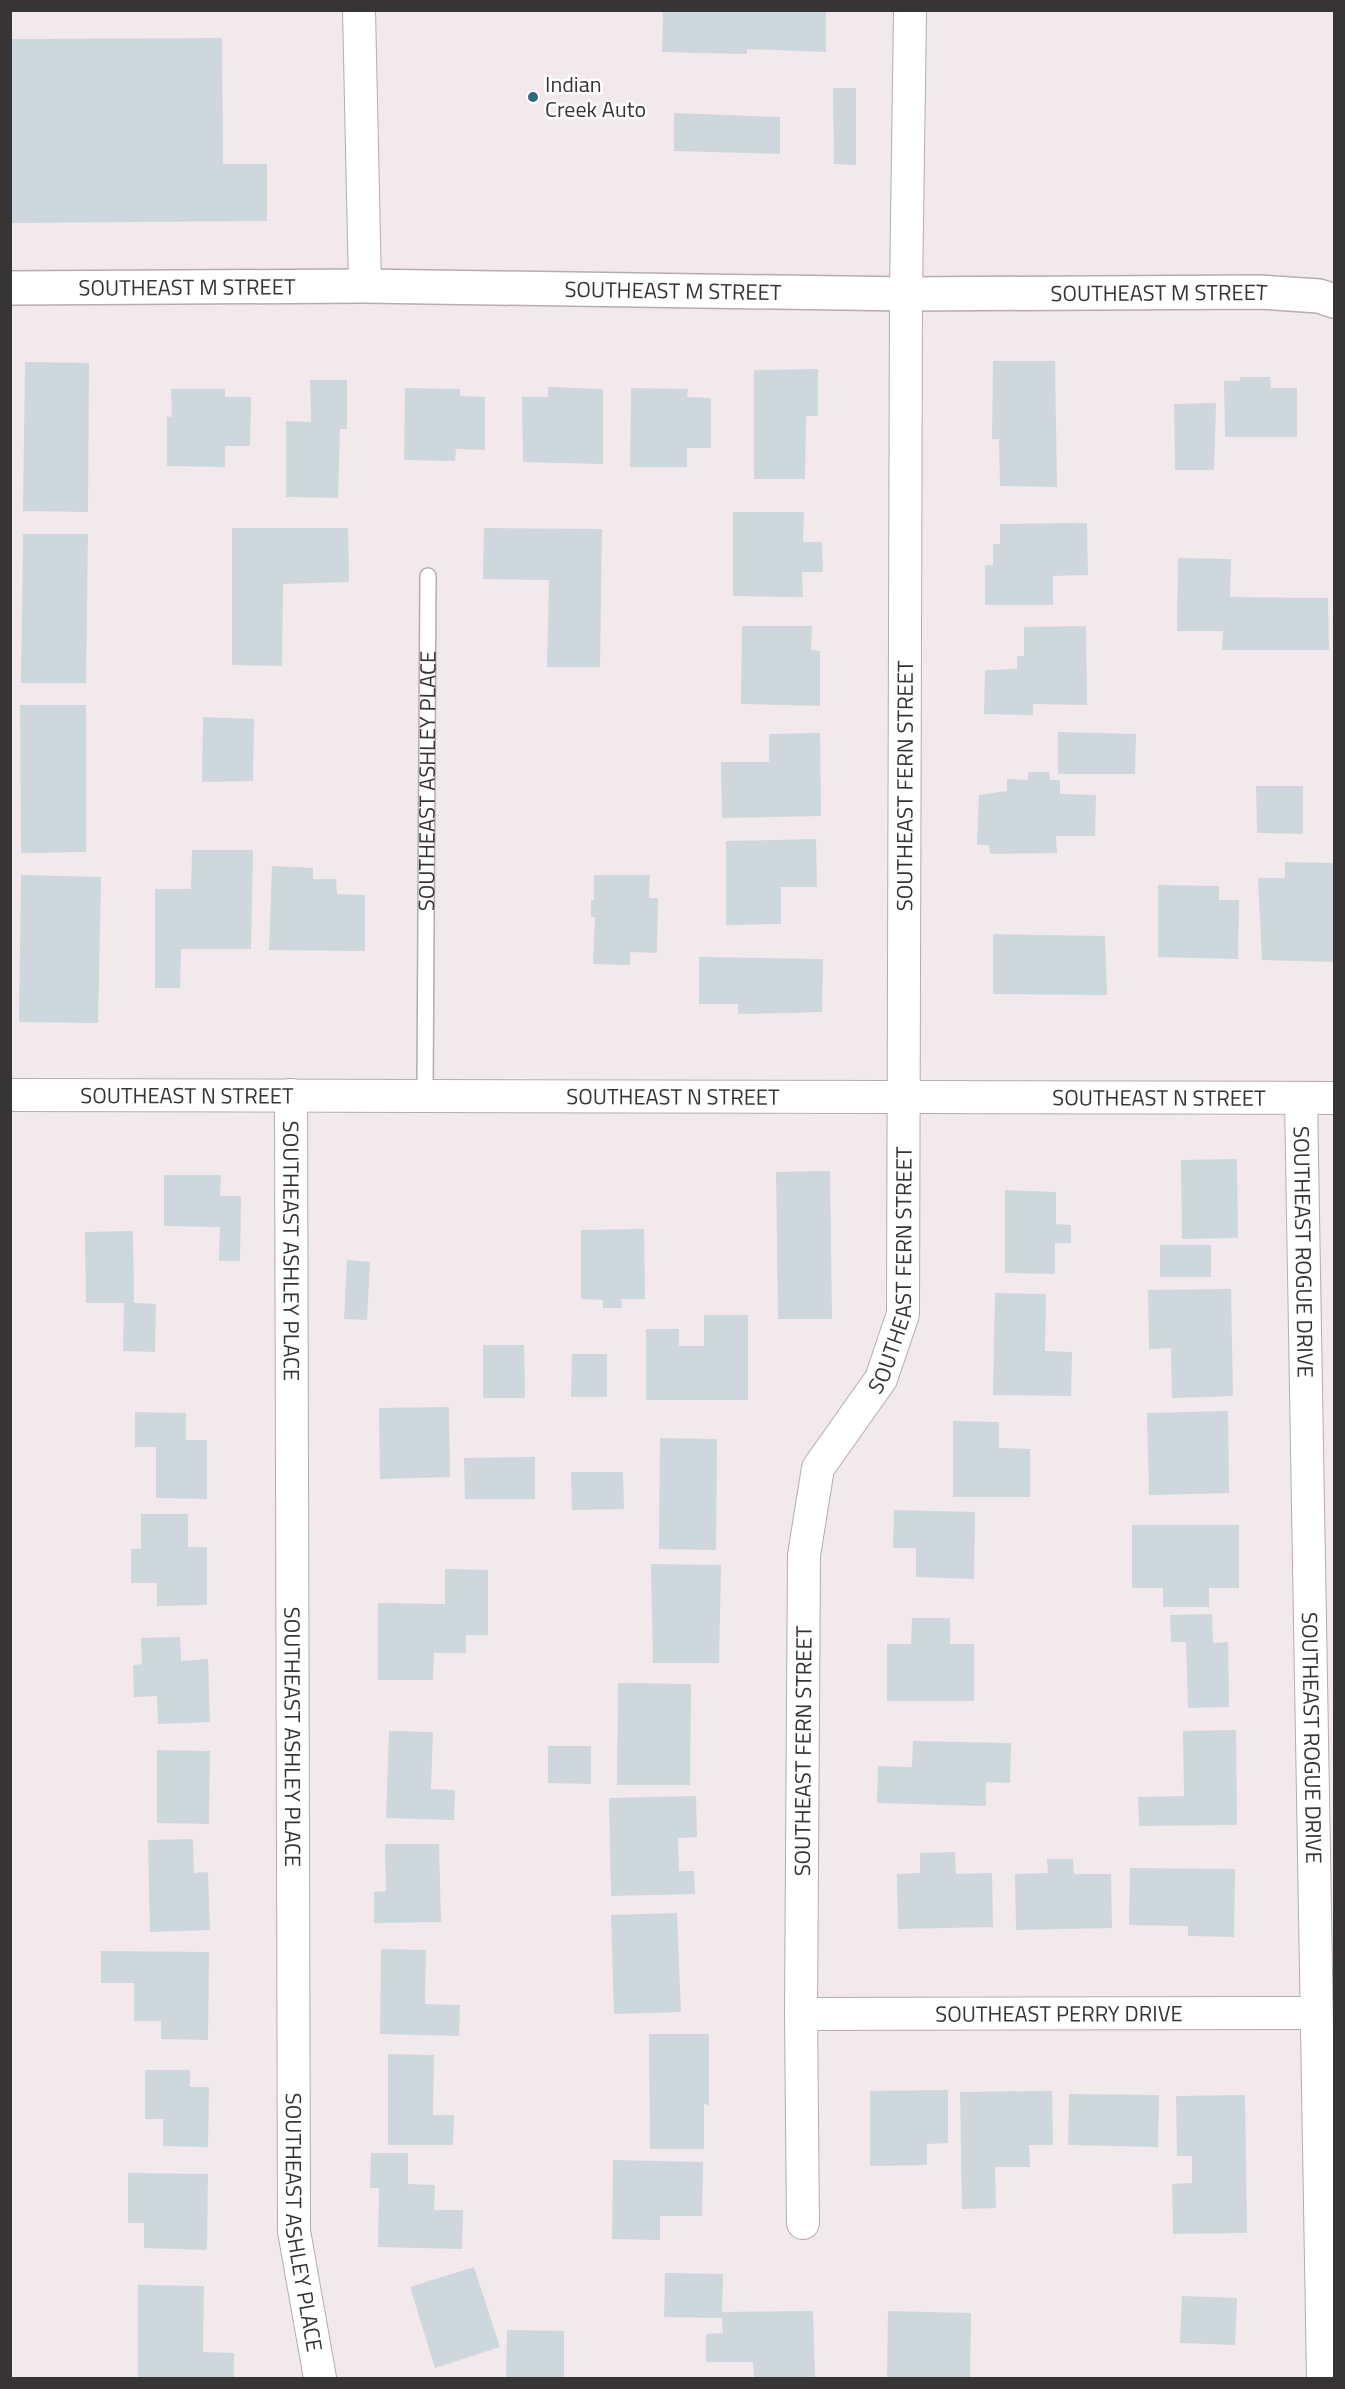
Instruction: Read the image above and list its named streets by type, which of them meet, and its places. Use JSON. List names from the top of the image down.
{
  "streets": {
    "street": [
      "SOUTHEAST M STREET",
      "SOUTHEAST ASHLEY PLACE",
      "SOUTHEAST FERN STREET",
      "SOUTHEAST N STREET",
      "SOUTHEAST ROGUE DRIVE",
      "SOUTHEAST PERRY DRIVE"
    ]
  },
  "crossings": [
    ["SOUTHEAST M STREET", "SOUTHEAST FERN STREET"],
    ["SOUTHEAST ASHLEY PLACE", "SOUTHEAST N STREET"],
    ["SOUTHEAST FERN STREET", "SOUTHEAST N STREET"],
    ["SOUTHEAST FERN STREET", "SOUTHEAST PERRY DRIVE"],
    ["SOUTHEAST N STREET", "SOUTHEAST ROGUE DRIVE"],
    ["SOUTHEAST ROGUE DRIVE", "SOUTHEAST PERRY DRIVE"]
  ],
  "places": ["Indian Creek Auto"]
}
